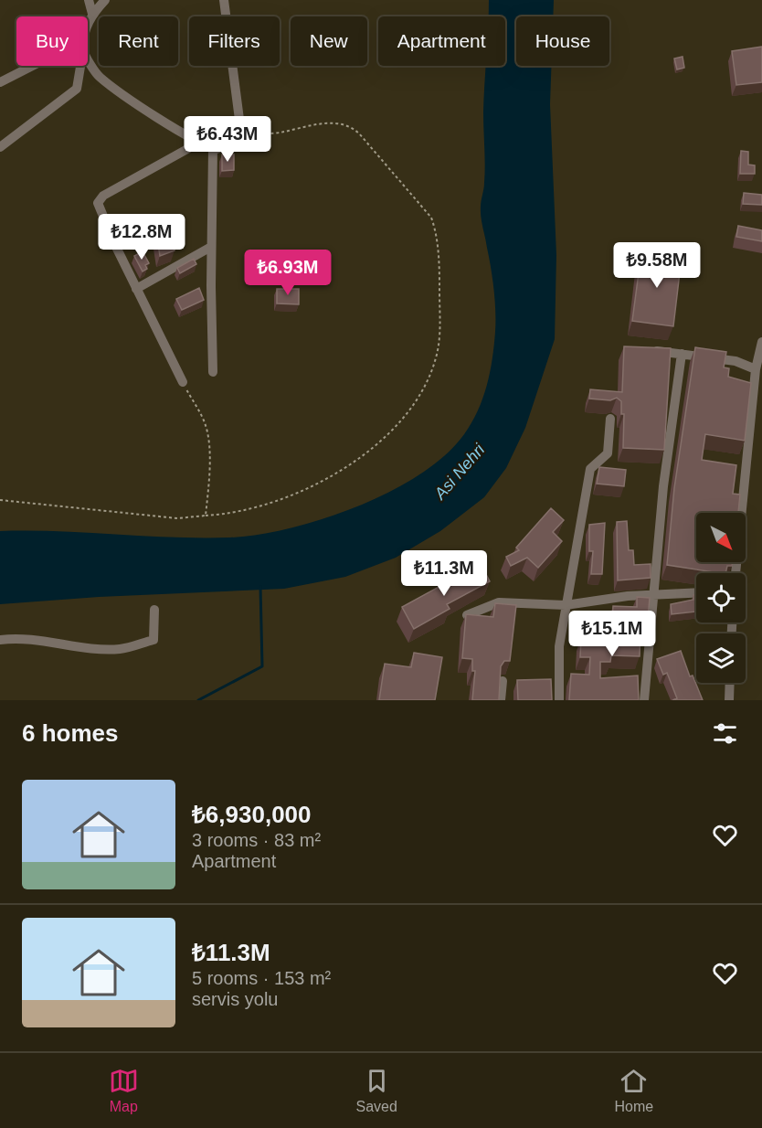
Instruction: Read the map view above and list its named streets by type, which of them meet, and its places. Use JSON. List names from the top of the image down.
{
  "water": ["Asi Nehri"],
  "north": "bottom right",
  "page": {
    "chip": [
      "Buy",
      "Rent",
      "Filters",
      "New",
      "Apartment",
      "House"
    ],
    "price": [
      "₺6.43M",
      "₺12.8M",
      "₺9.58M",
      "₺6.93M",
      "₺11.3M",
      "₺15.1M"
    ],
    "heading": "6 homes",
    "list": [
      {
        "name": "₺6,930,000",
        "note": "3 rooms · 83 m² · Apartment"
      },
      {
        "name": "₺11.3M",
        "note": "5 rooms · 153 m² · servis yolu"
      }
    ],
    "tabs": ["Map", "Saved", "Home"]
  }
}
